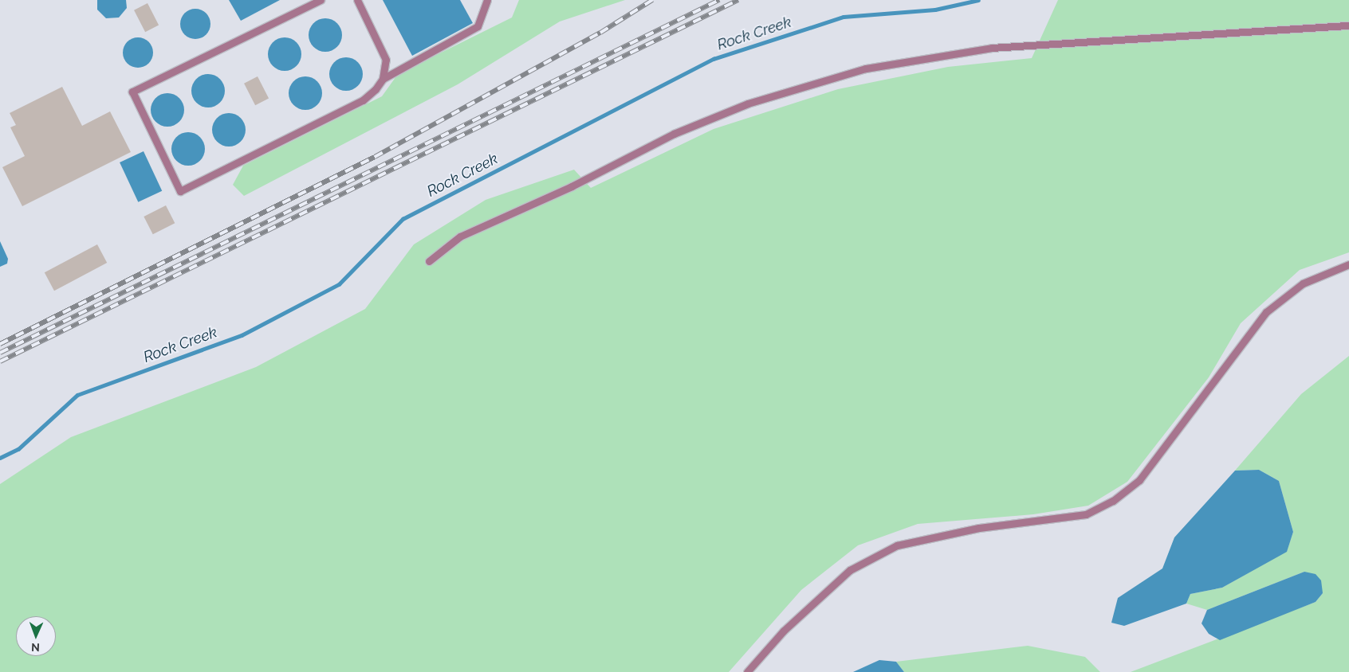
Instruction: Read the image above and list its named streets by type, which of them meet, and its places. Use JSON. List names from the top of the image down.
{
  "water": ["Rock Creek"],
  "north": "bottom"
}
